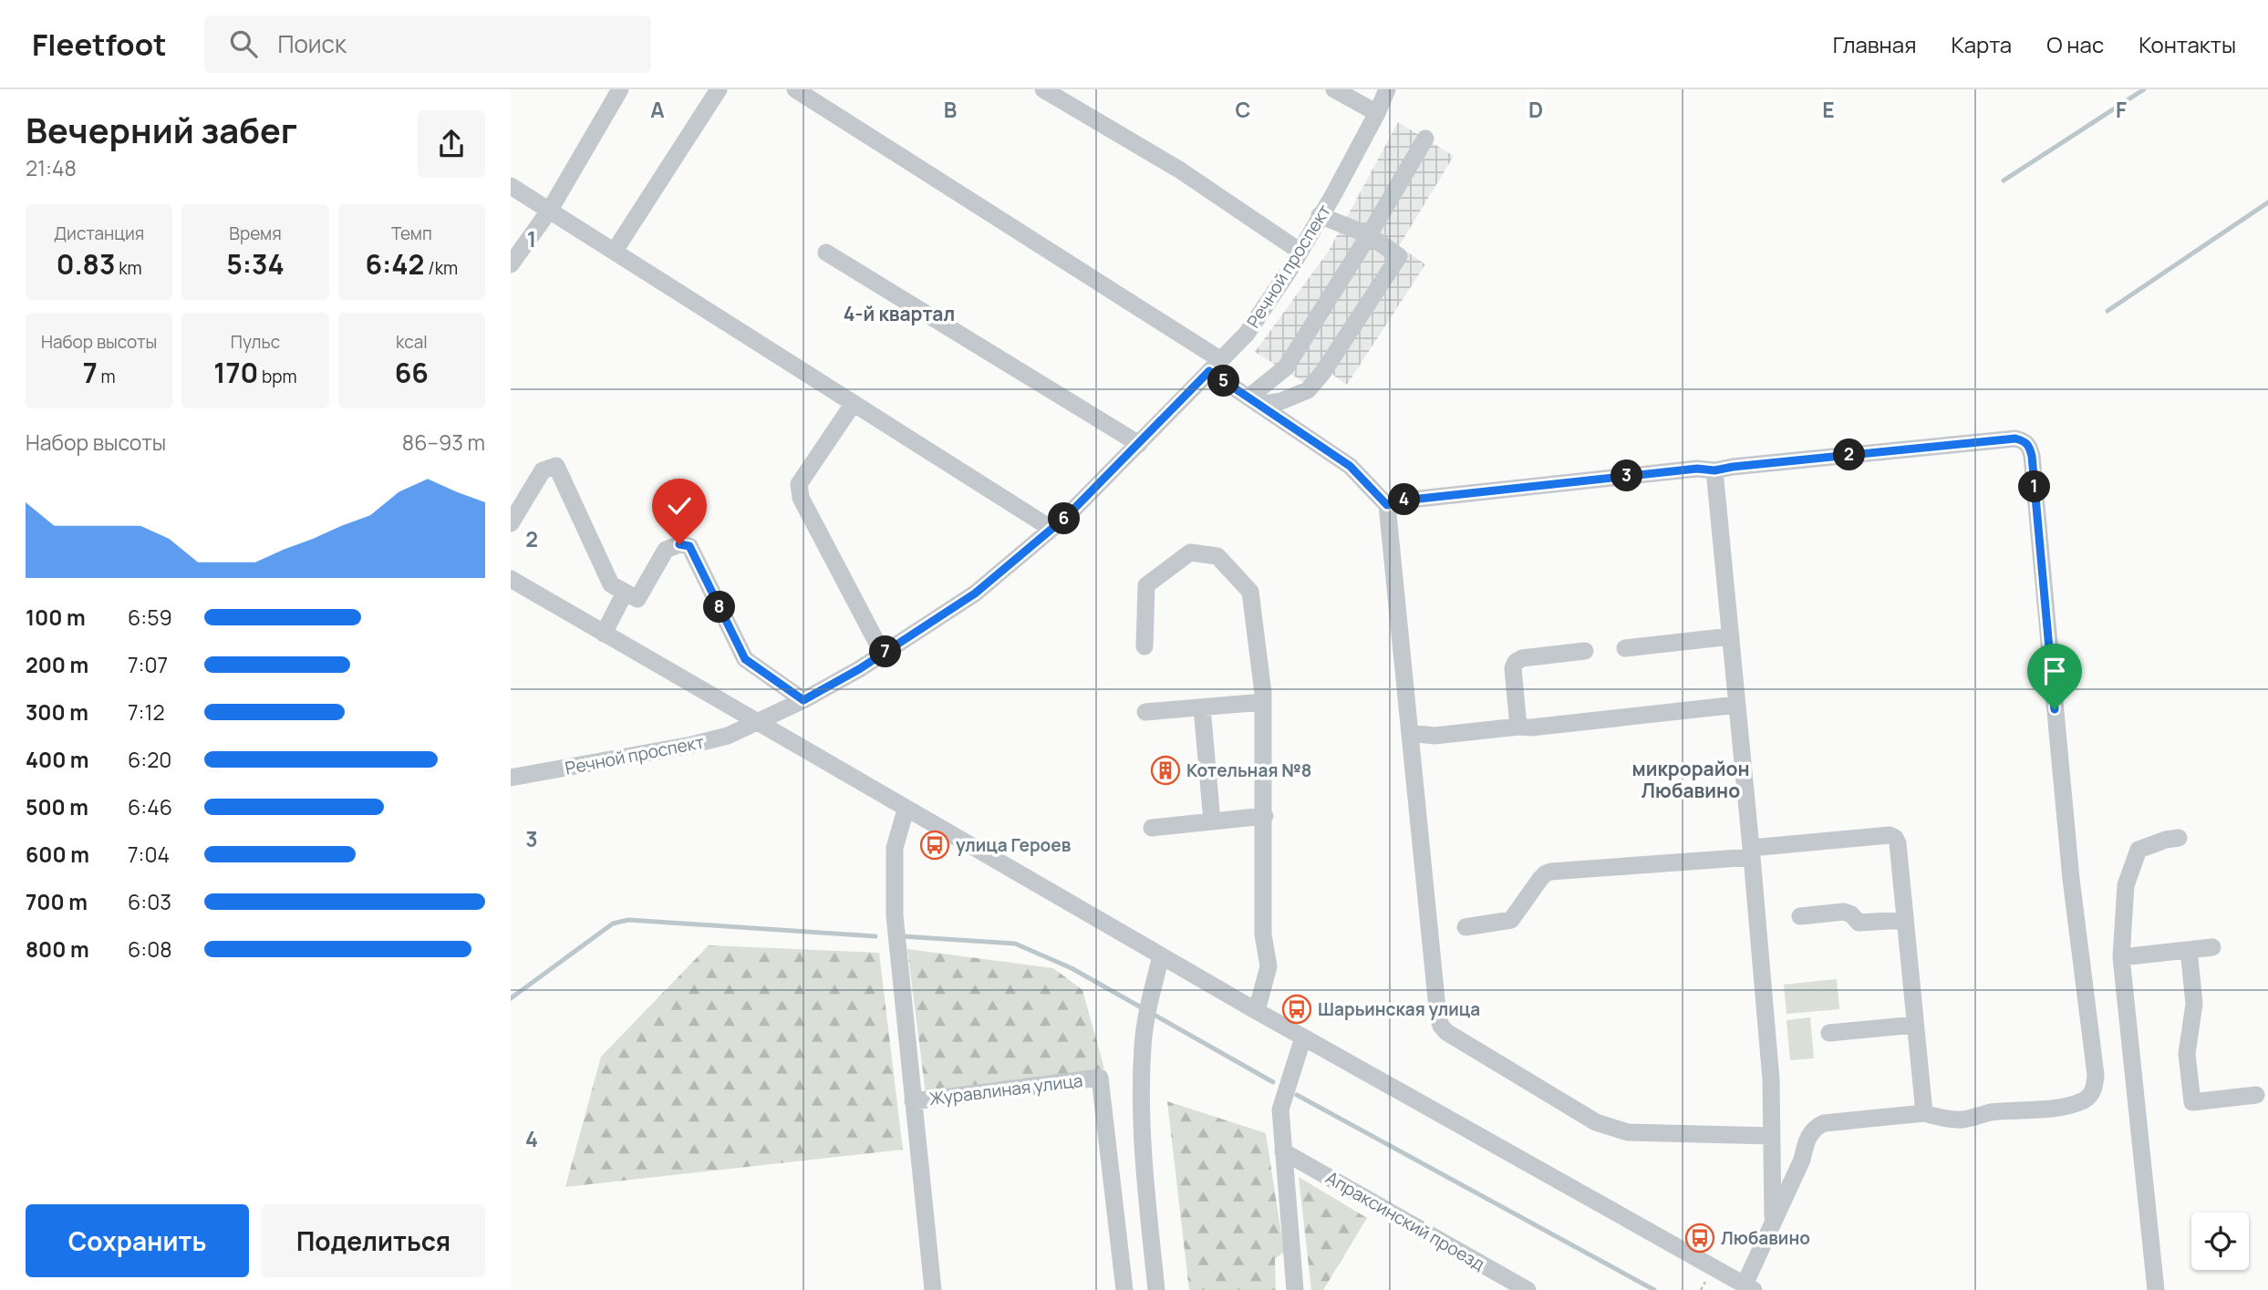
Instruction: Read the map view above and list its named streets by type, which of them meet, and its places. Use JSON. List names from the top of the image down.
{
  "streets": {
    "street": ["Речной проспект", "Журавлиная улица", "Апраксинский проезд"]
  },
  "districts": ["4-й квартал", "микрорайон Любавино"],
  "places": {
    "building": ["Котельная №8"],
    "bus stop": ["улица Героев", "Шарьинская улица", "Любавино"]
  },
  "page": {
    "header": "Fleetfoot",
    "search": "Поиск",
    "nav": [
      "Главная",
      "Карта",
      "О нас",
      "Контакты"
    ],
    "heading": ["Вечерний забег", "21:48"],
    "stats": [
      ["Дистанция", "0.83 km"],
      ["Время", "5:34"],
      ["Темп", "6:42 /km"],
      ["Набор высоты", "7 m"],
      ["Пульс", "170 bpm"],
      ["kcal", "66"]
    ],
    "pins": [
      "5",
      "2",
      "3",
      "1",
      "4",
      "6",
      "8",
      "7"
    ],
    "chart": ["Набор высоты", "86–93 m"],
    "list": [
      {
        "name": "100 m",
        "note": "6:59"
      },
      {
        "name": "200 m",
        "note": "7:07"
      },
      {
        "name": "300 m",
        "note": "7:12"
      },
      {
        "name": "400 m",
        "note": "6:20"
      },
      {
        "name": "500 m",
        "note": "6:46"
      },
      {
        "name": "600 m",
        "note": "7:04"
      },
      {
        "name": "700 m",
        "note": "6:03"
      },
      {
        "name": "800 m",
        "note": "6:08"
      }
    ],
    "buttons": ["Сохранить", "Поделиться"]
  },
  "grid": {
    "columns": [
      "A",
      "B",
      "C",
      "D",
      "E",
      "F"
    ],
    "rows": [
      "1",
      "2",
      "3",
      "4"
    ]
  }
}
